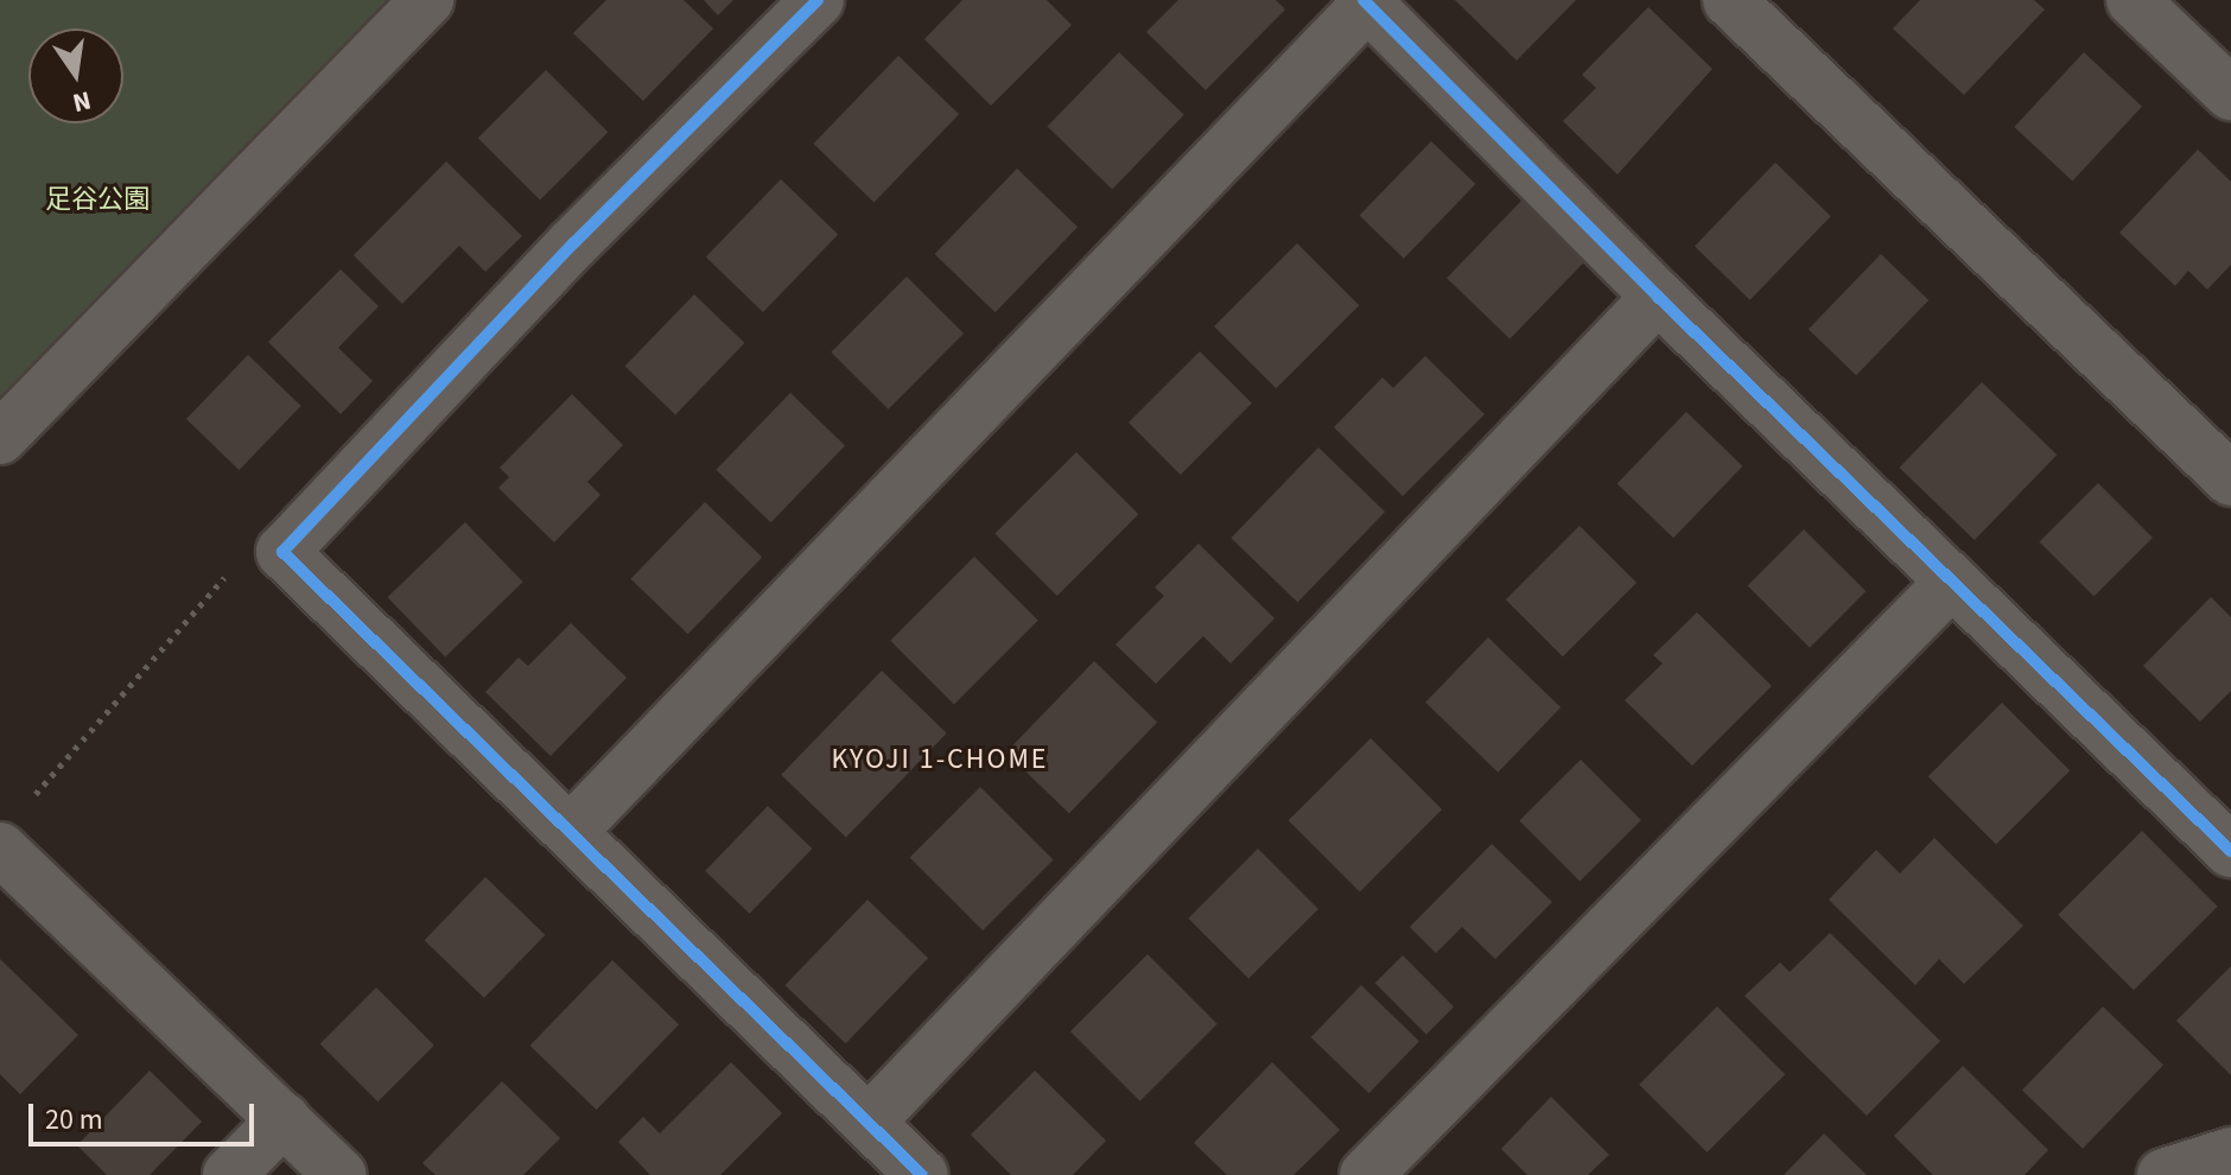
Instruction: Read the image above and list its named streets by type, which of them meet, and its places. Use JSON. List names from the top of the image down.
{
  "districts": ["KYOJI 1-CHOME"],
  "parks": ["足谷公園"],
  "scale_bar": "20 m",
  "north": "bottom"
}
